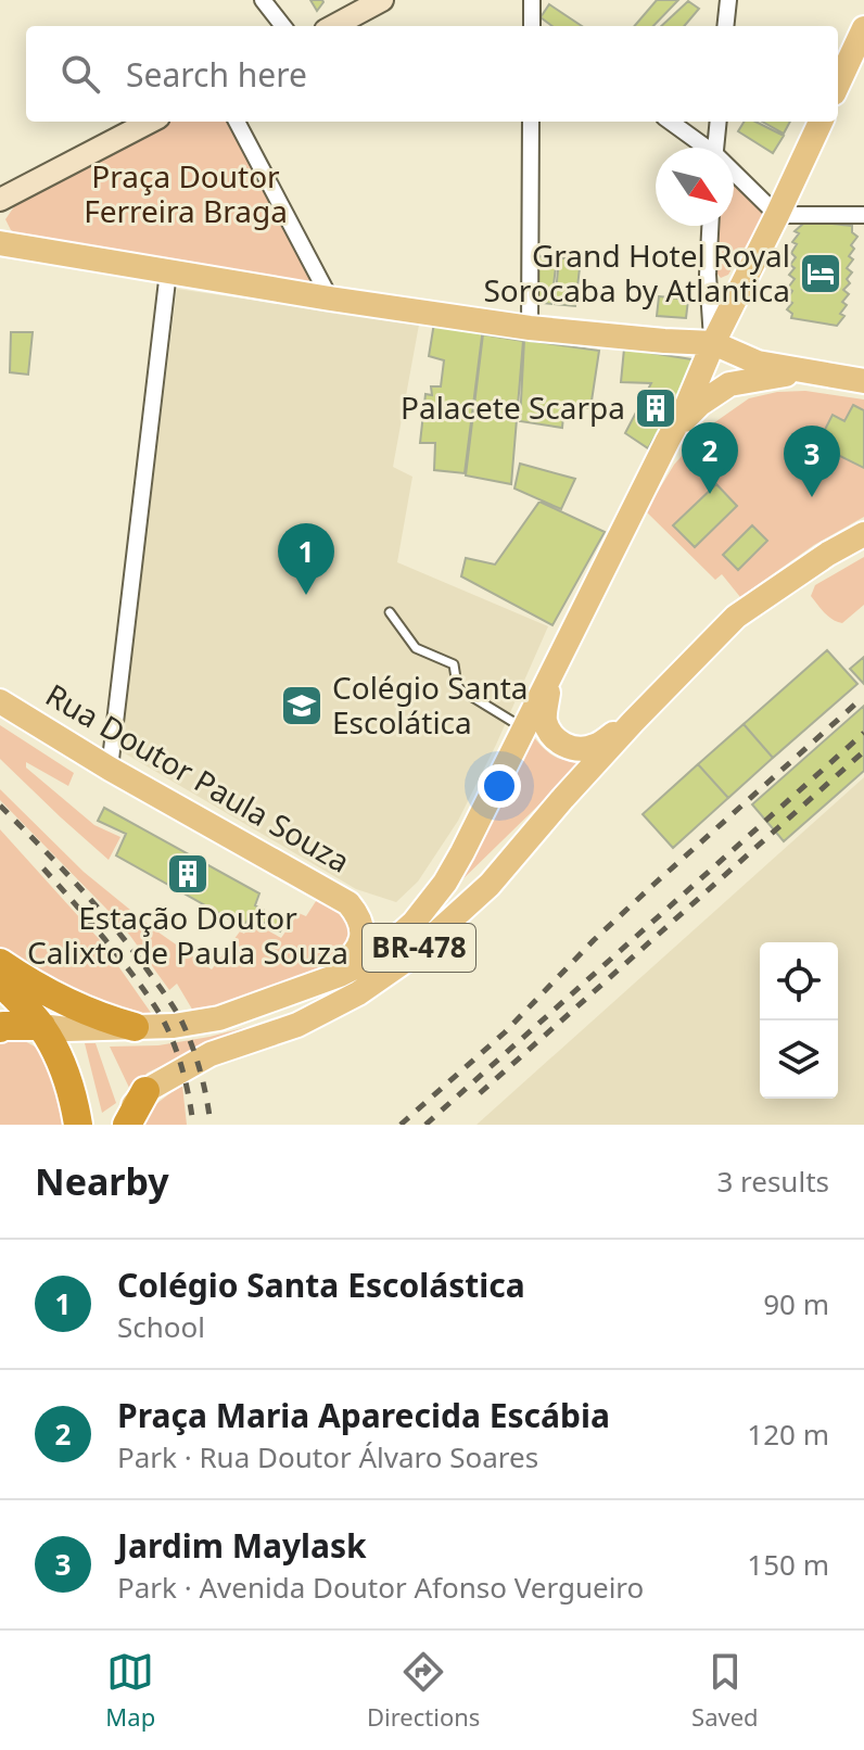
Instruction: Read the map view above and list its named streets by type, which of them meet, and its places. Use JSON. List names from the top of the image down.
{
  "streets": {
    "highway": ["BR-478"],
    "main road": ["Rua Doutor Paula Souza"]
  },
  "crossings": [
    ["Rua Doutor Paula Souza", "BR-478"]
  ],
  "parks": ["Praça Doutor Ferreira Braga"],
  "places": {
    "hotel": ["Grand Hotel Royal Sorocaba by Atlantica"],
    "building": ["Palacete Scarpa", "Estação Doutor Calixto de Paula Souza"],
    "school or university": ["Colégio Santa Escolática"]
  },
  "north": "bottom right",
  "page": {
    "search": "Search here",
    "pins": ["2", "3", "1"],
    "heading": ["Nearby", "3 results"],
    "list": [
      {
        "mark": "1",
        "name": "Colégio Santa Escolástica",
        "note": "School",
        "value": "90 m"
      },
      {
        "mark": "2",
        "name": "Praça Maria Aparecida Escábia",
        "note": "Park · Rua Doutor Álvaro Soares",
        "value": "120 m"
      },
      {
        "mark": "3",
        "name": "Jardim Maylask",
        "note": "Park · Avenida Doutor Afonso Vergueiro",
        "value": "150 m"
      }
    ],
    "nav": ["Map", "Directions", "Saved"]
  }
}
